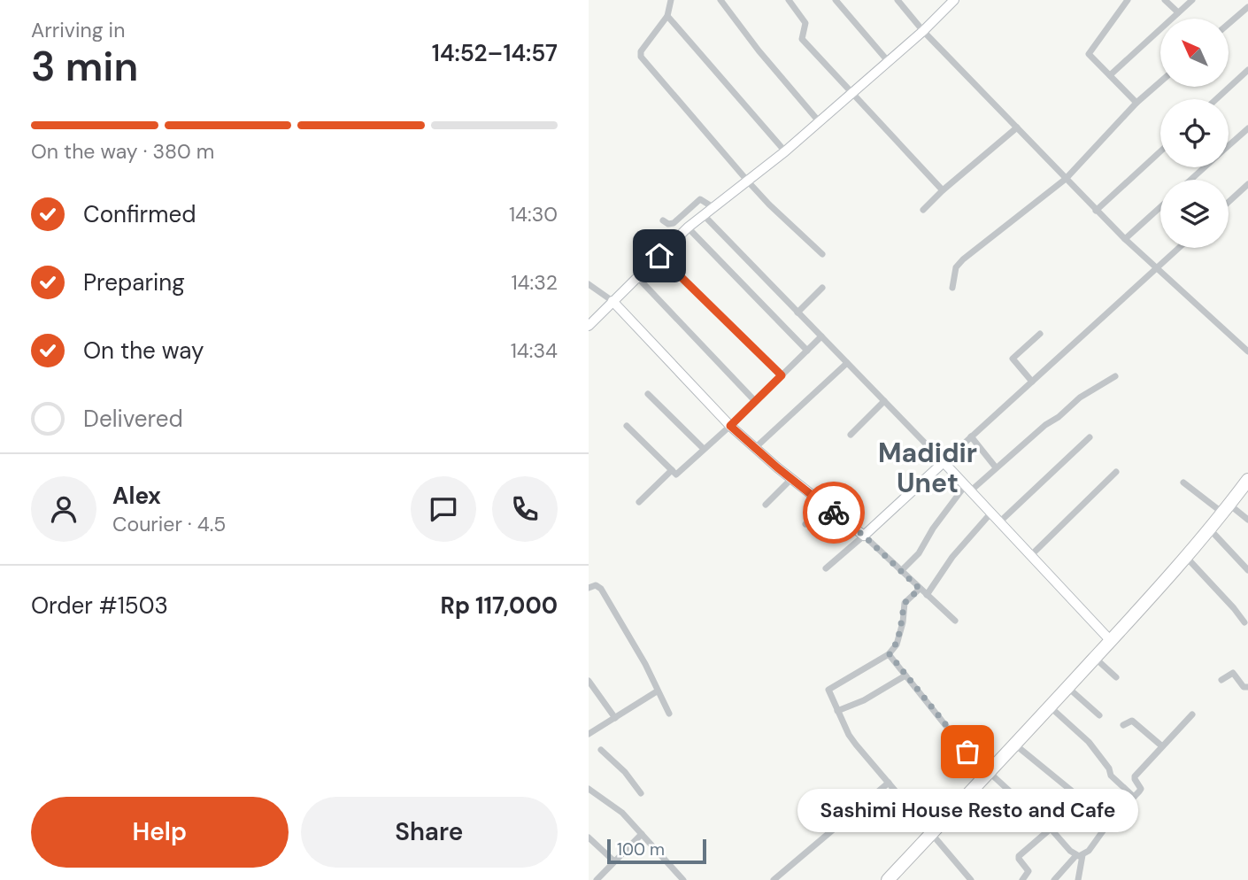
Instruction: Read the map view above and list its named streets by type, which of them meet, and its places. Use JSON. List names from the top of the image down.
{
  "districts": ["Madidir Unet"],
  "places": ["Sashimi House Resto and Cafe"],
  "scale_bar": "100 m",
  "north": "top left",
  "page": {
    "heading": ["3 min", "Arriving in", "14:52–14:57"],
    "panel": [
      "Alex",
      "Courier · 4.5",
      "Order #1503",
      "Rp 117,000"
    ],
    "bar": "On the way · 380 m",
    "list": [
      ["Confirmed", "14:30"],
      ["Preparing", "14:32"],
      ["On the way", "14:34"],
      "Delivered"
    ],
    "buttons": ["Help", "Share"],
    "bubble": "Sashimi House Resto and Cafe",
    "scale": "100 m"
  }
}
